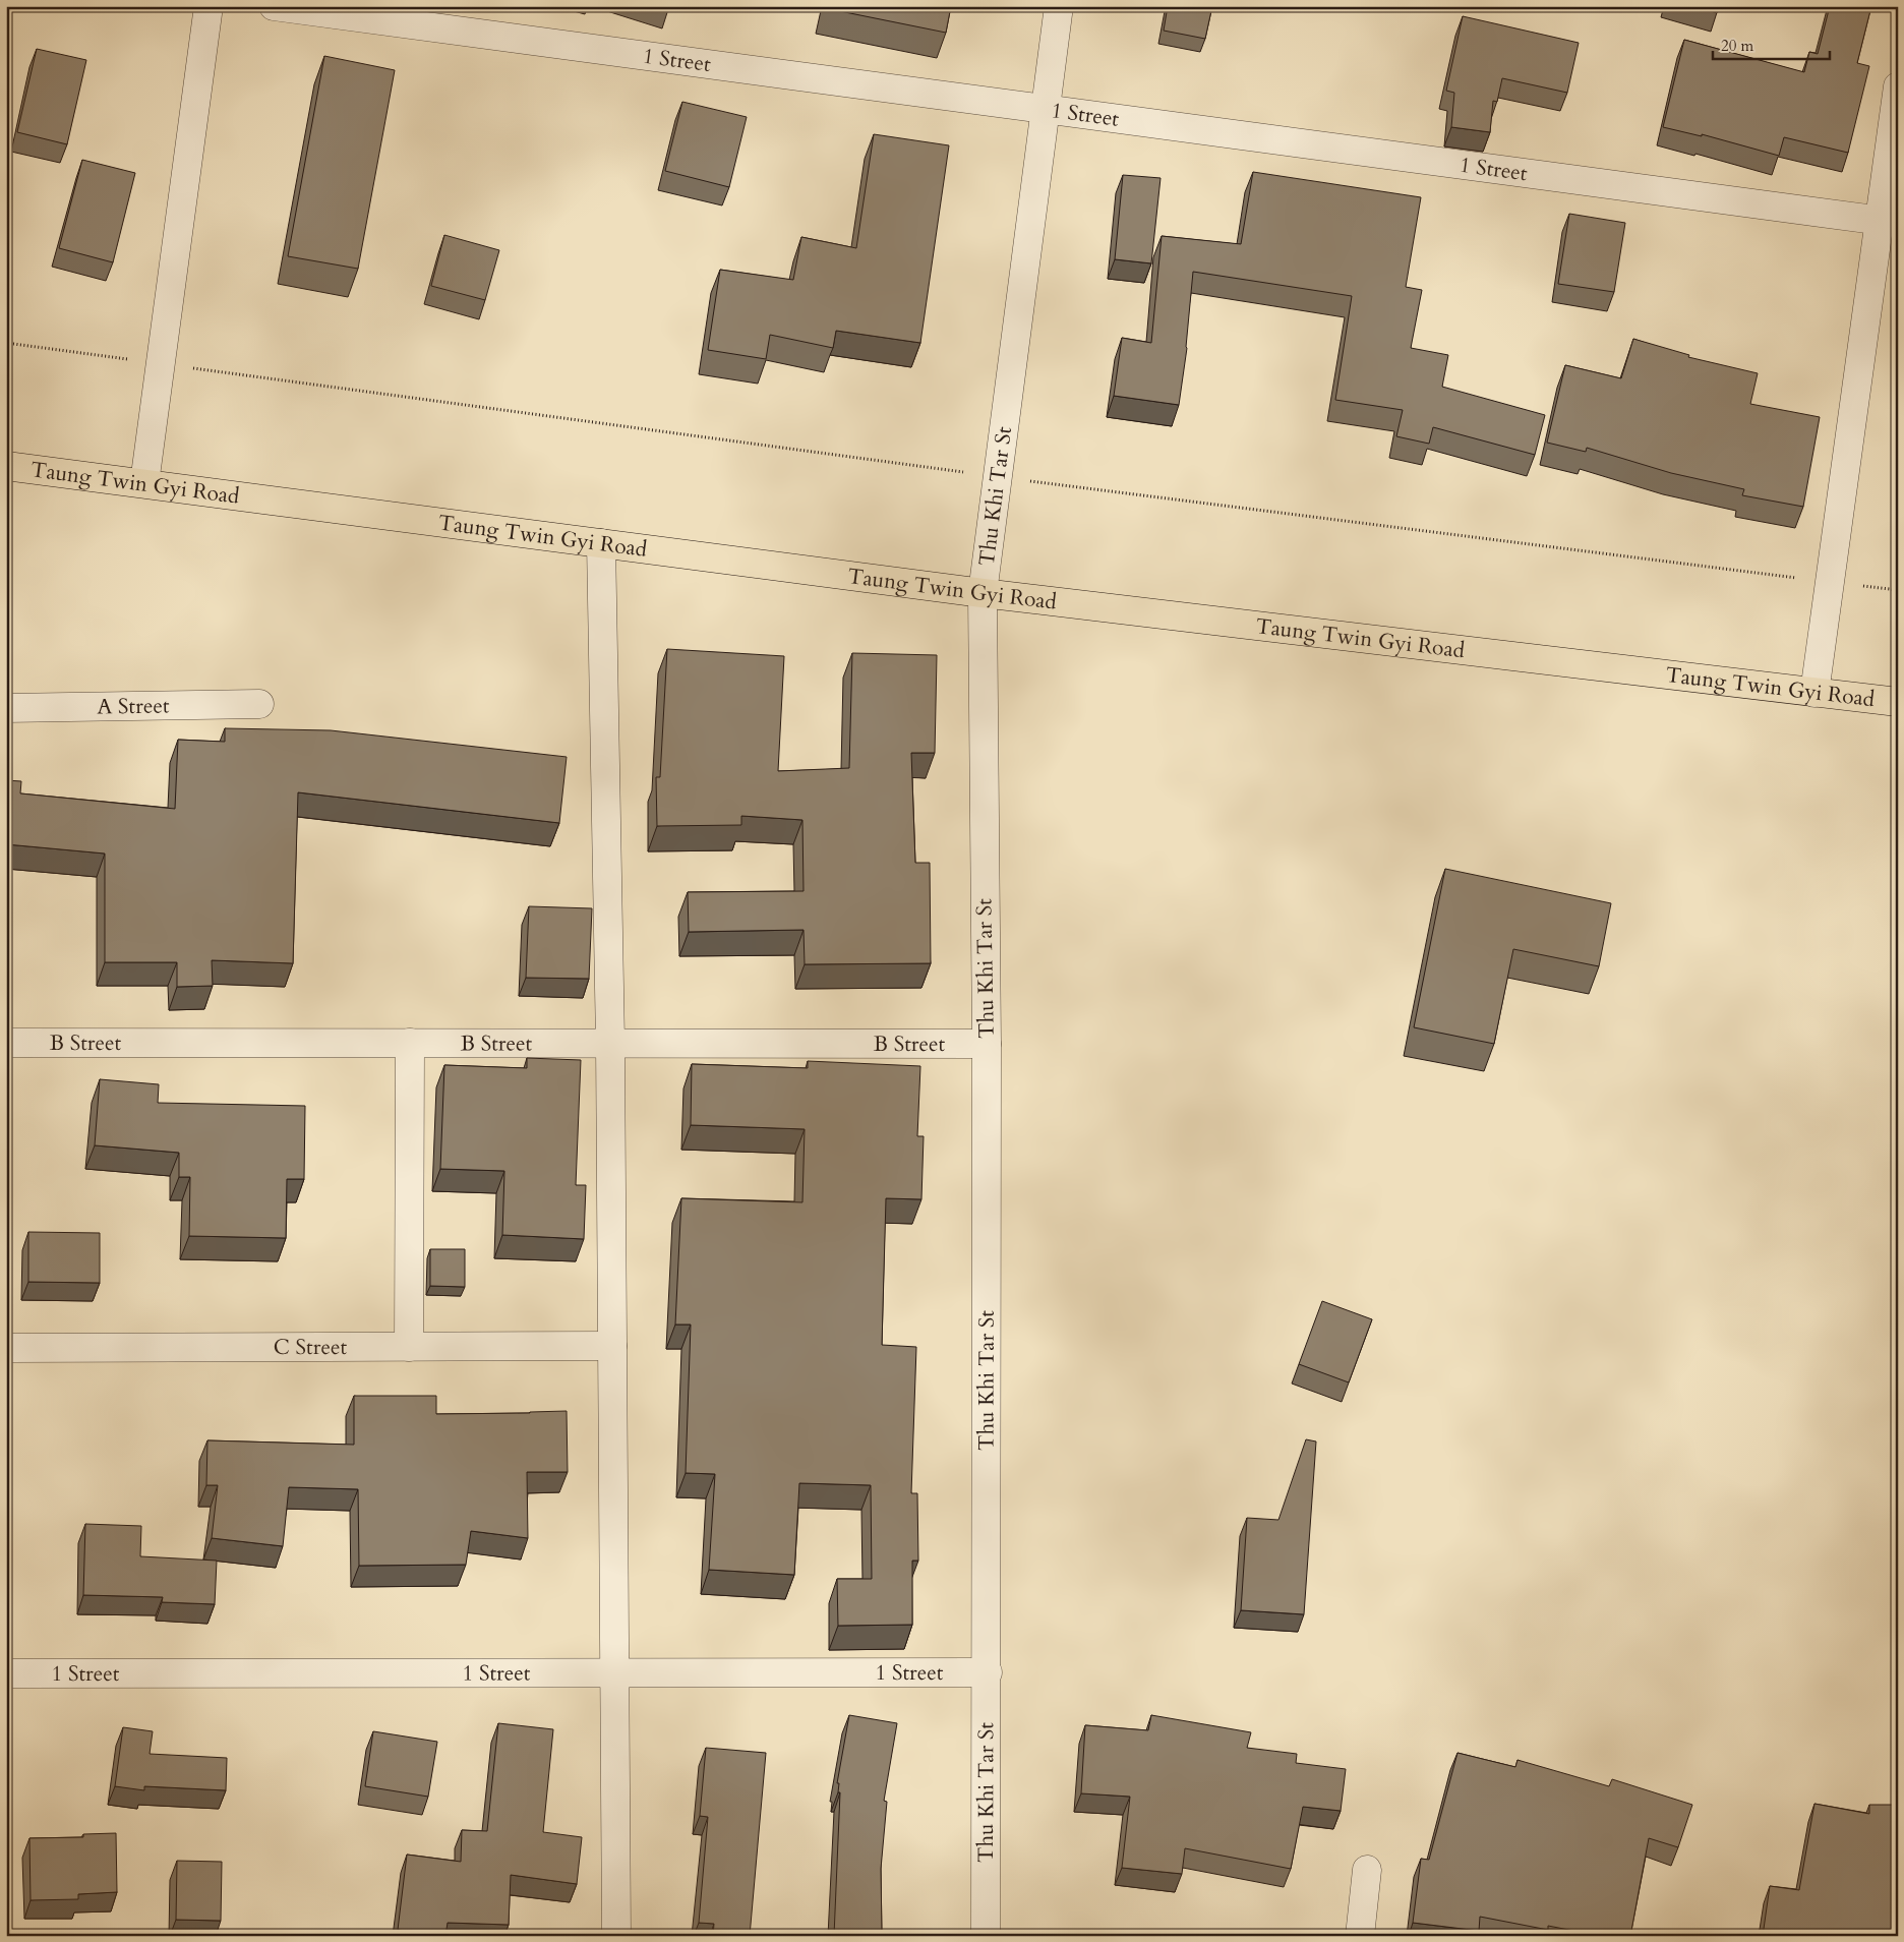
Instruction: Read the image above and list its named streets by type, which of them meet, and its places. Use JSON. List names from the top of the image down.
{
  "streets": {
    "highway": ["Taung Twin Gyi Road"],
    "street": [
      "1 Street",
      "Thu Khi Tar St",
      "A Street",
      "B Street",
      "C Street"
    ]
  },
  "crossings": [
    ["1 Street", "Thu Khi Tar St"],
    ["Taung Twin Gyi Road", "Thu Khi Tar St"],
    ["Thu Khi Tar St", "B Street"]
  ],
  "scale_bar": "20 m"
}
